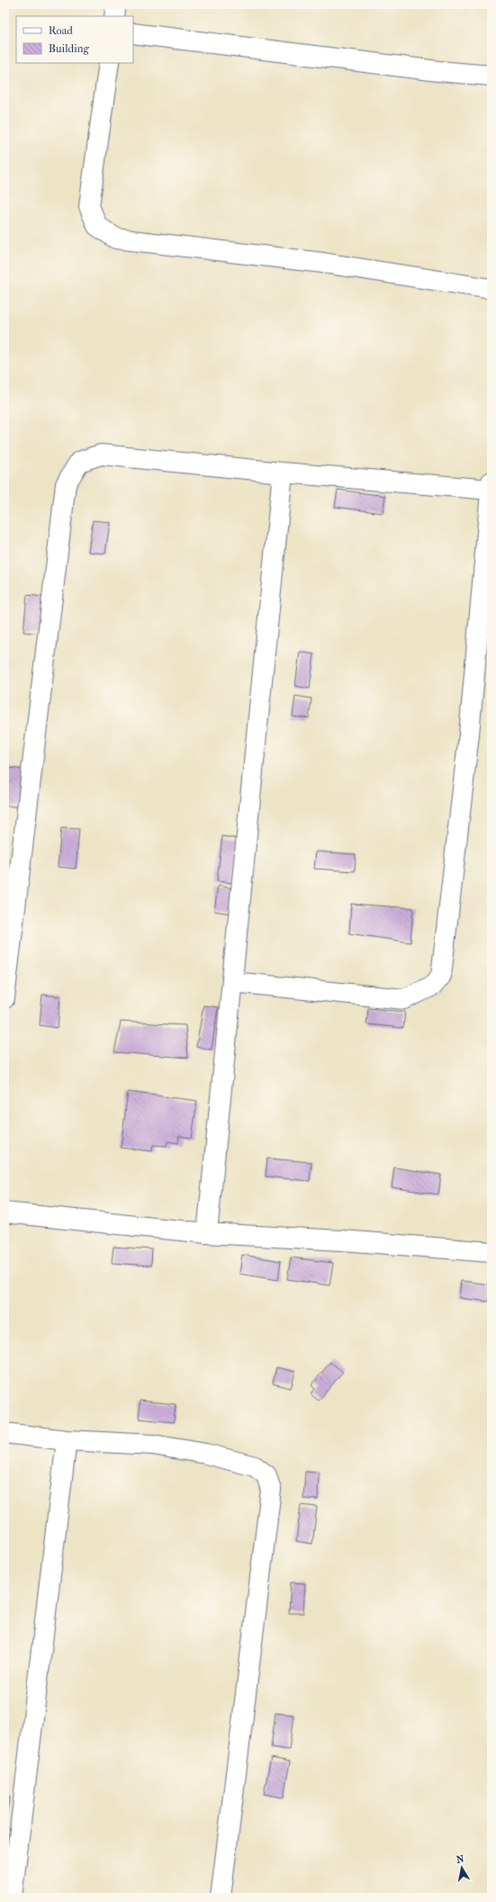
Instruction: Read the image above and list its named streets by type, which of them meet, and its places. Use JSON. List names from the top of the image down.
{
  "legend": ["Road", "Building"],
  "north": "top"
}
